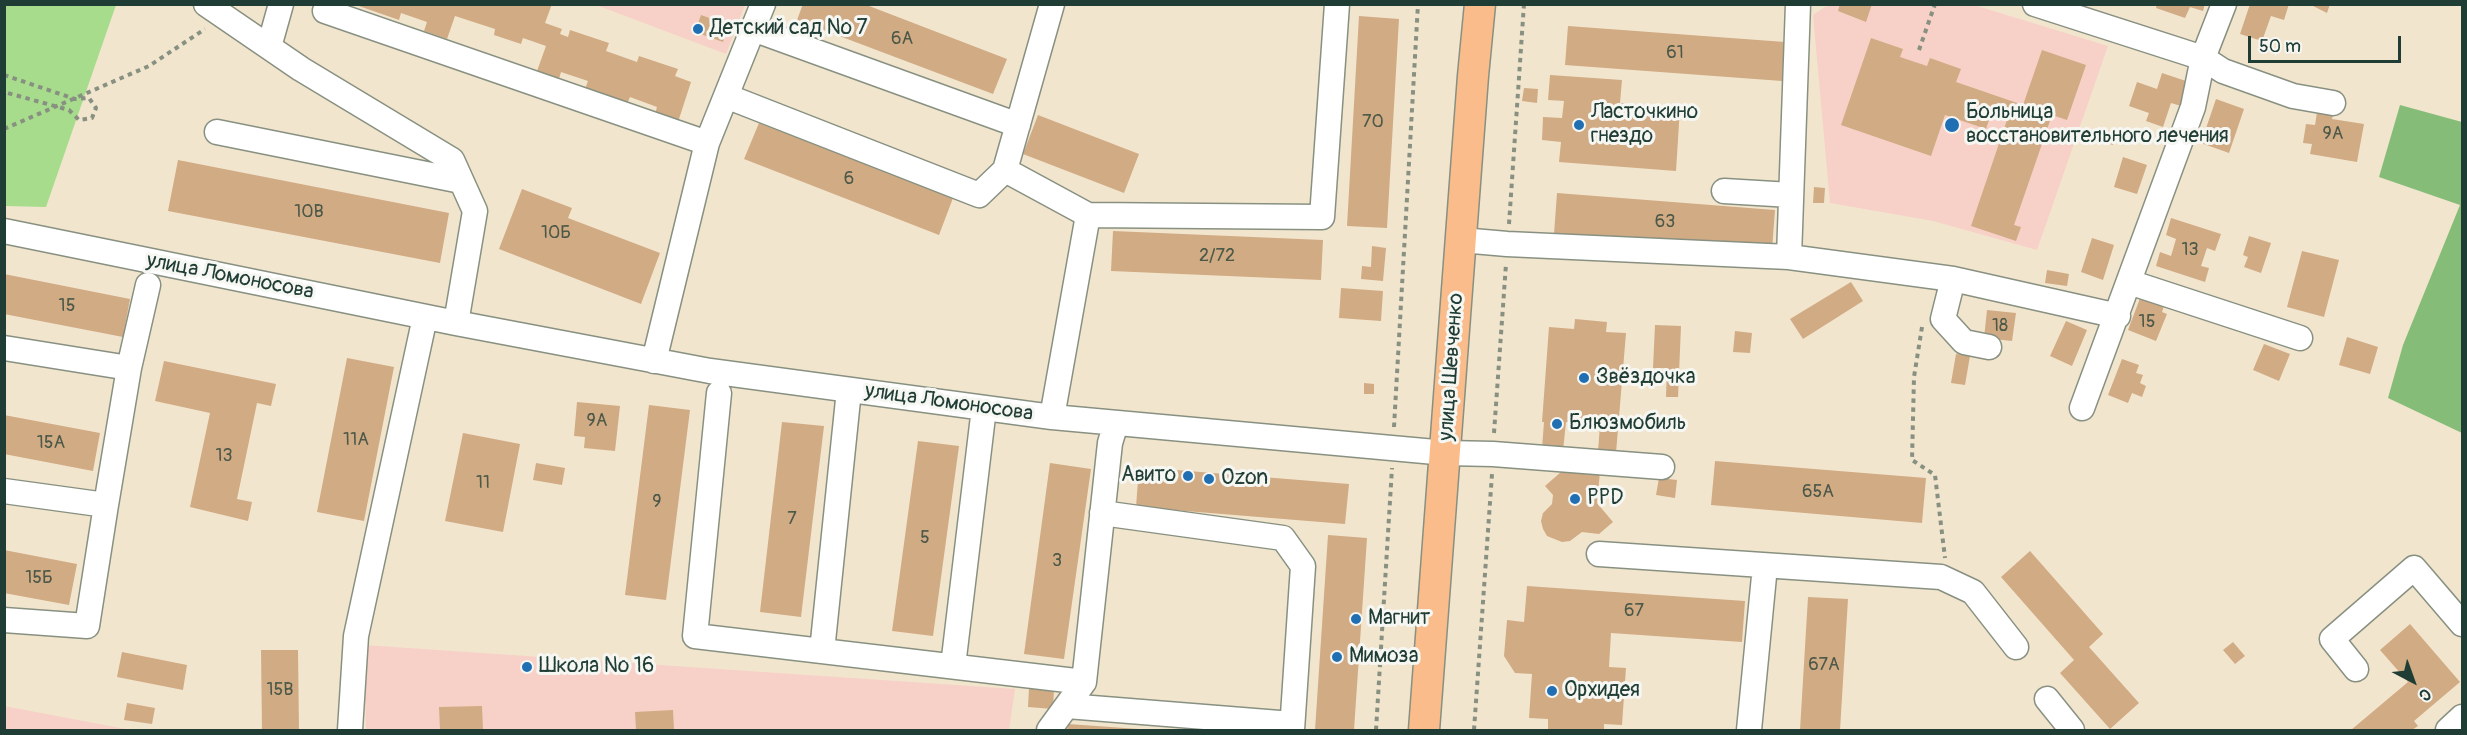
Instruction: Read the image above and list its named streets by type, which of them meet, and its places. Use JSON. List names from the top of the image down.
{
  "streets": {
    "main road": ["улица Шевченко"],
    "street": ["улица Ломоносова"]
  },
  "crossings": [
    ["улица Ломоносова", "улица Шевченко"]
  ],
  "places": [
    "Детский сад № 7",
    "Ласточкино гнездо",
    "Больница восстановительного лечения",
    "Звёздочка",
    "Блюзмобиль",
    "Авито",
    "Ozon",
    "PPD",
    "Магнит",
    "Мимоза",
    "Школа № 16",
    "Орхидея"
  ],
  "house_numbers": [
    "6А",
    "61",
    "70",
    "9А",
    "6",
    "10В",
    "63",
    "10Б",
    "13",
    "2/72",
    "15",
    "15",
    "18",
    "9А",
    "11А",
    "15А",
    "13",
    "11",
    "65А",
    "9",
    "7",
    "5",
    "3",
    "15Б",
    "67",
    "67А",
    "15В"
  ],
  "scale_bar": "50 m",
  "north": "bottom right"
}
